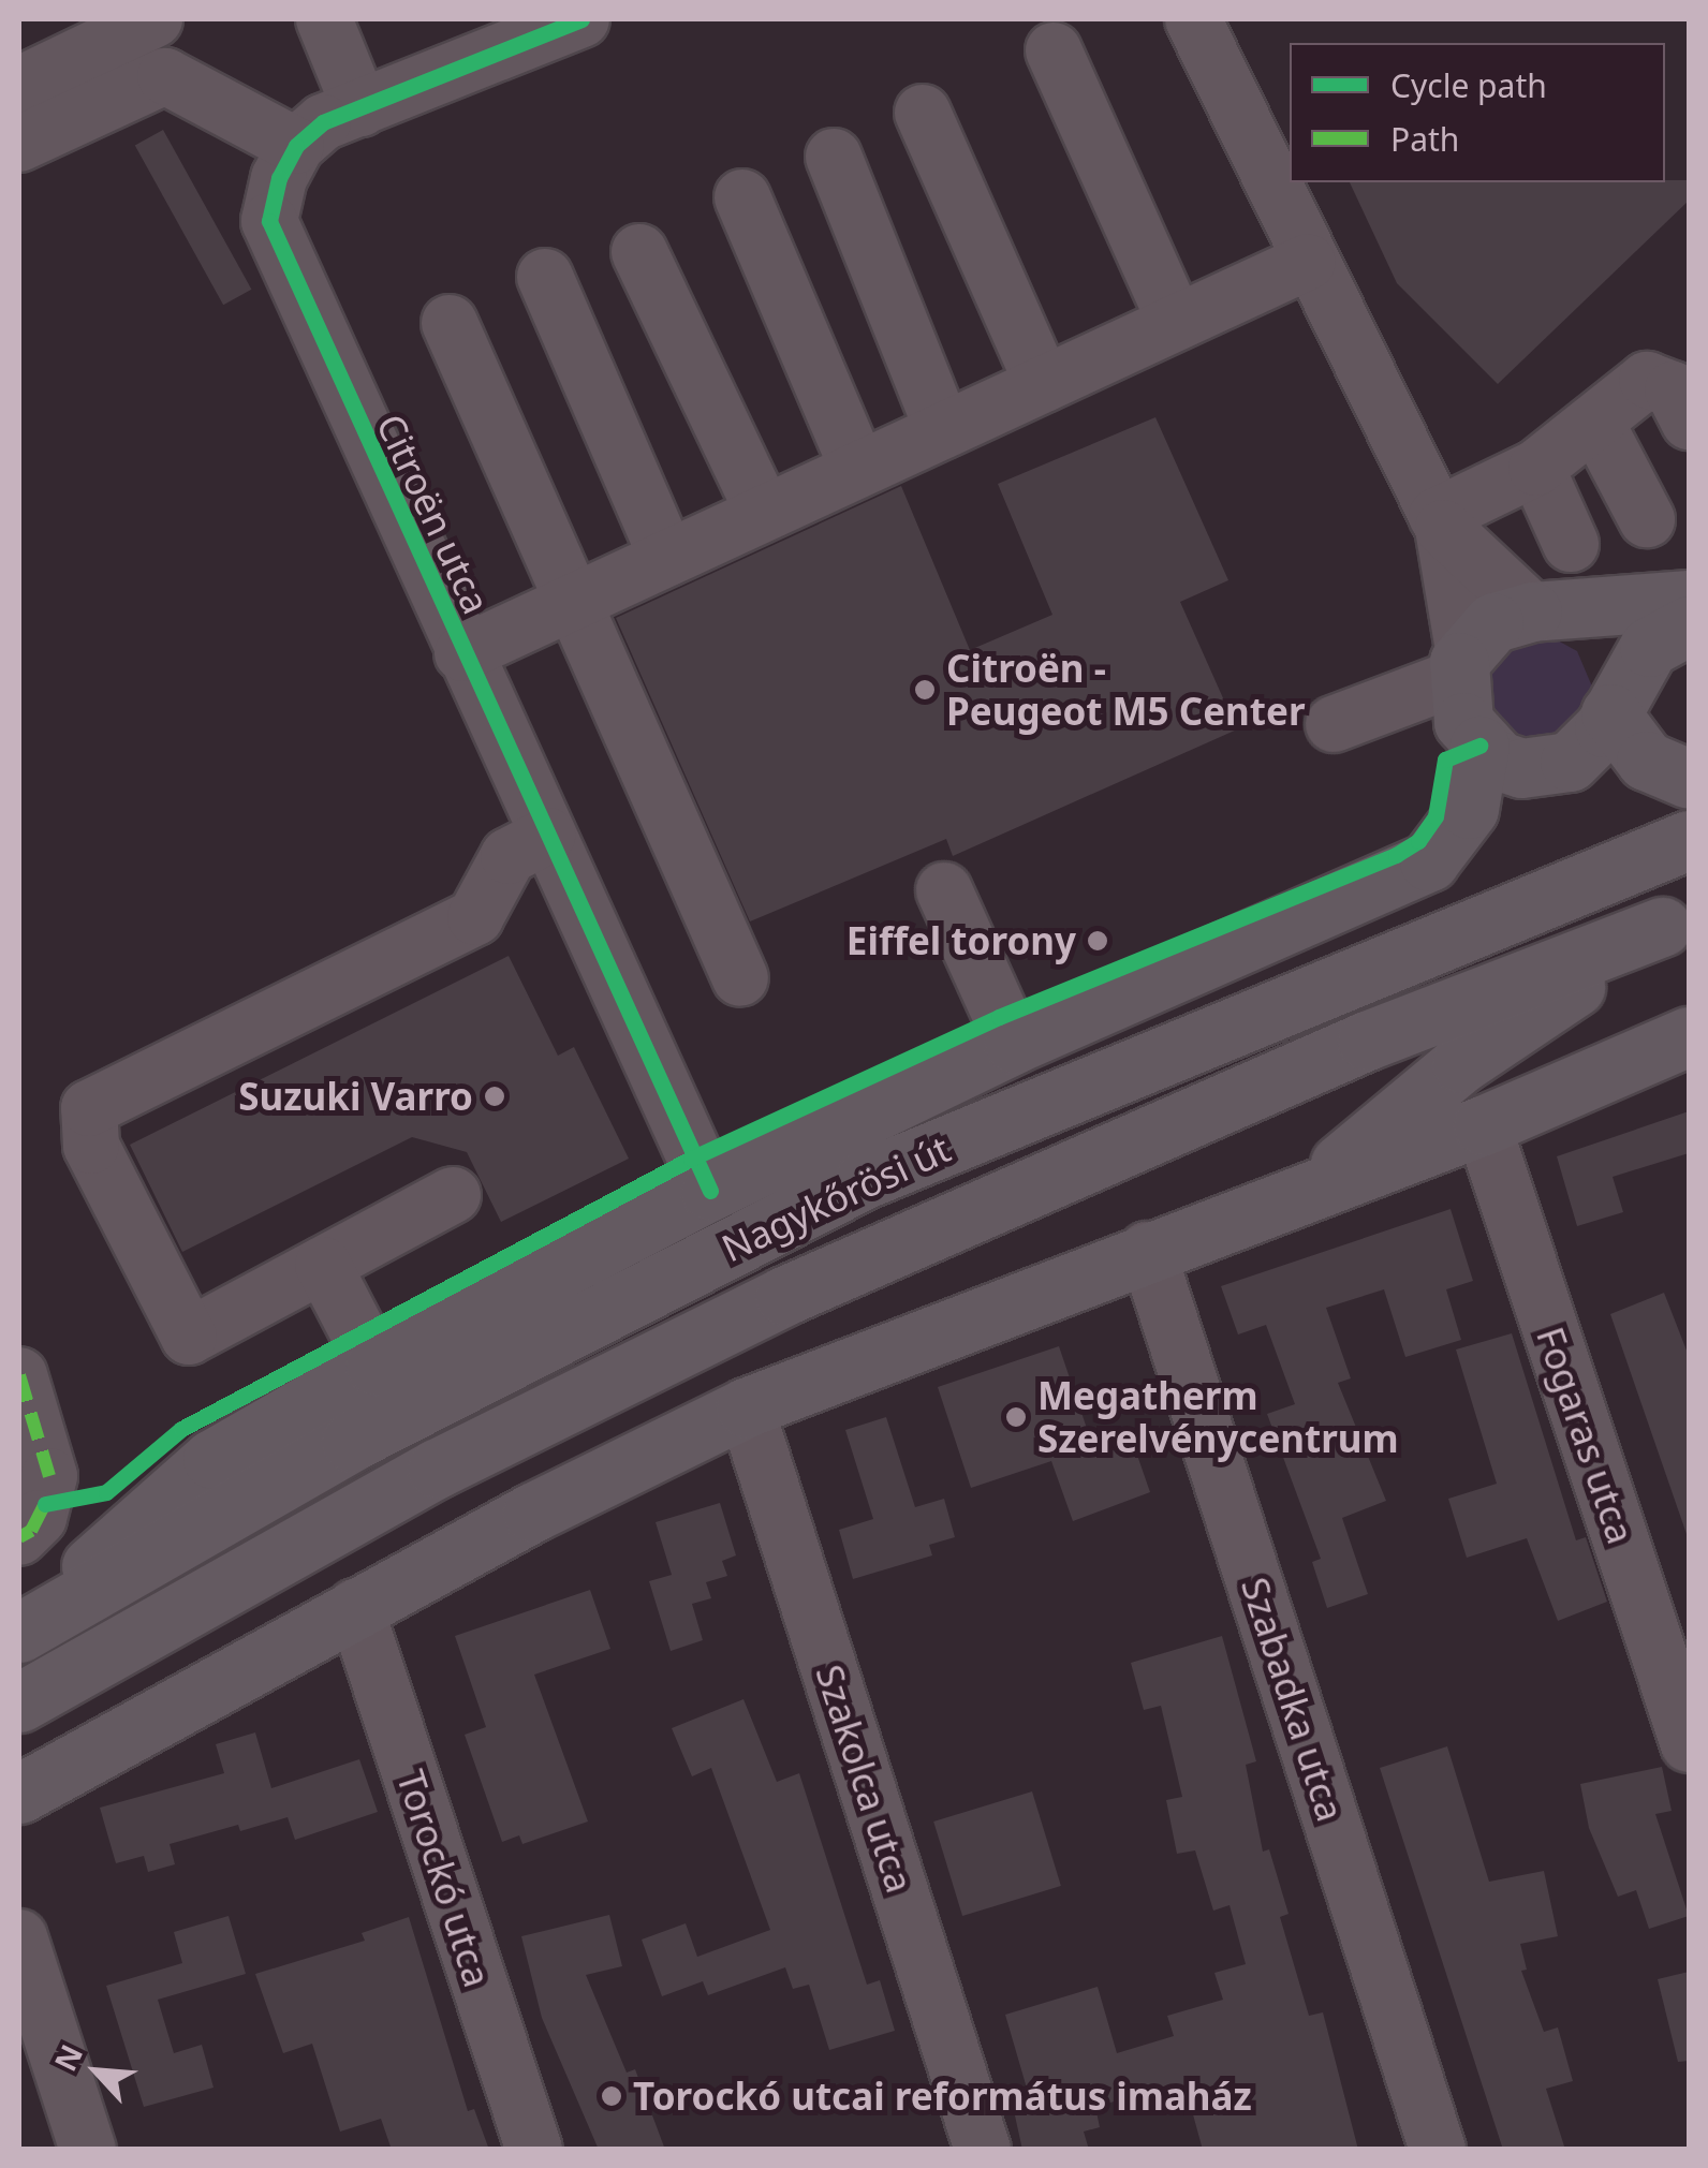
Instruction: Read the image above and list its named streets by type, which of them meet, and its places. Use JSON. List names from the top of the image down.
{
  "streets": {
    "main road": ["Nagykőrösi út"],
    "street": [
      "Citroën utca",
      "Fogaras utca",
      "Szabadka utca",
      "Szakolca utca",
      "Torockó utca"
    ]
  },
  "places": [
    "Citroën - Peugeot M5 Center",
    "Eiffel torony",
    "Suzuki Varro",
    "Megatherm Szerelvénycentrum",
    "Torockó utcai református imaház"
  ],
  "legend": ["Cycle path", "Path"],
  "north": "top left"
}
